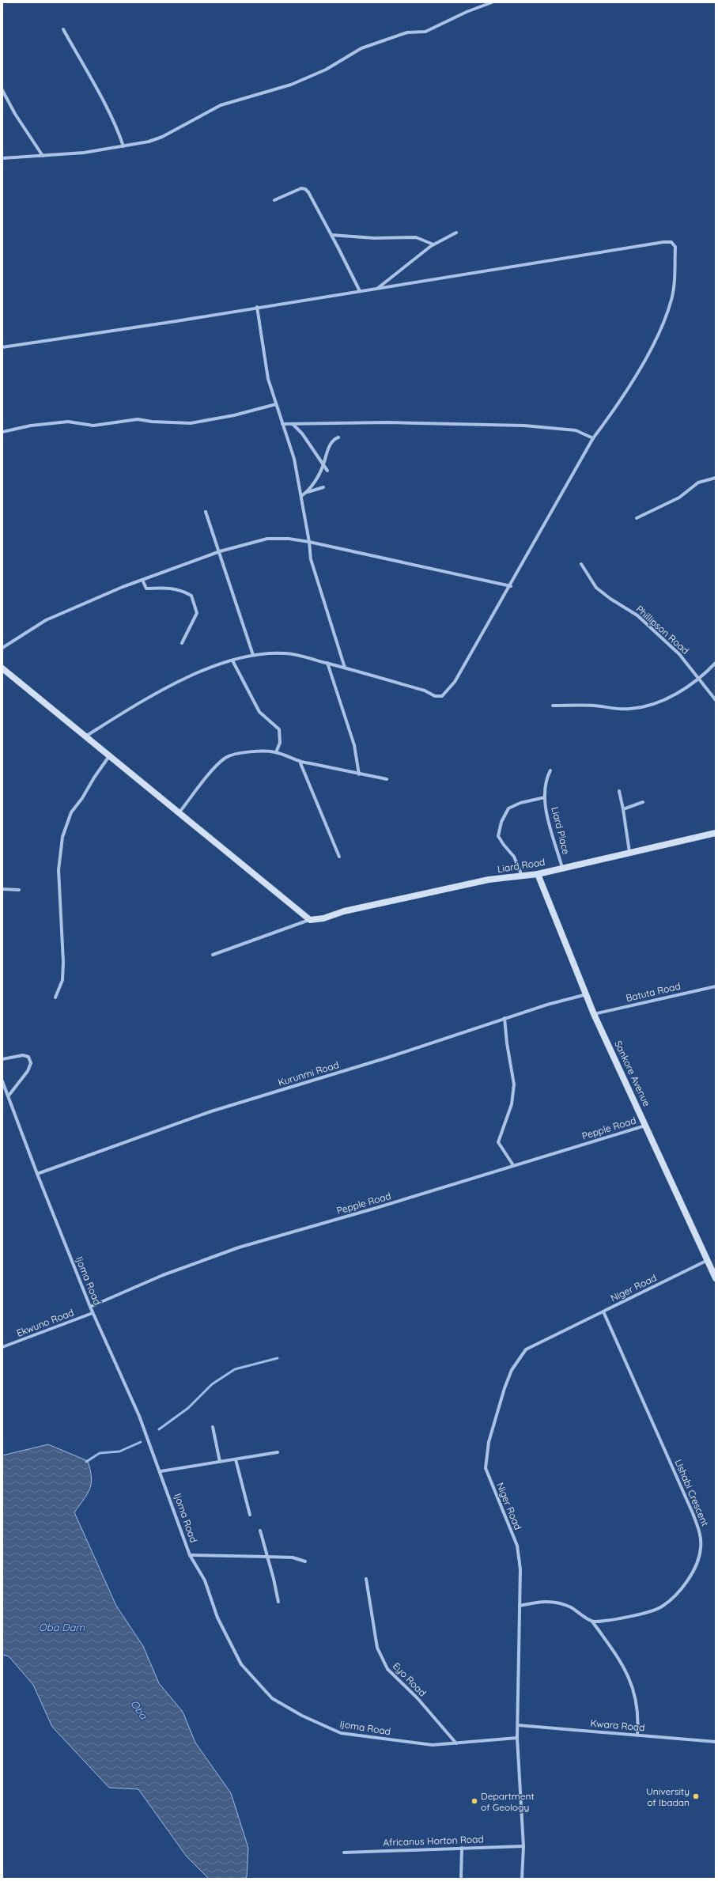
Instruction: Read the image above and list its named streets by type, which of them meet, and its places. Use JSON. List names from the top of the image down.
{
  "streets": {
    "street": [
      "Phillipson Road",
      "Liard Place",
      "Liard Road",
      "Batuta Road",
      "Kurunmi Road",
      "Sankore Avenue",
      "Pepple Road",
      "Ijoma Road",
      "Niger Road",
      "Ekwuno Road",
      "Lishabi Crescent",
      "Eyo Road",
      "Kwara Road",
      "Africanus Horton Road"
    ]
  },
  "crossings": [
    ["Liard Place", "Liard Road"],
    ["Liard Road", "Sankore Avenue"],
    ["Batuta Road", "Sankore Avenue"],
    ["Kurunmi Road", "Sankore Avenue"],
    ["Kurunmi Road", "Ijoma Road"],
    ["Sankore Avenue", "Pepple Road"],
    ["Sankore Avenue", "Niger Road"],
    ["Pepple Road", "Ijoma Road"],
    ["Ijoma Road", "Niger Road"],
    ["Ijoma Road", "Ekwuno Road"],
    ["Ijoma Road", "Eyo Road"],
    ["Niger Road", "Lishabi Crescent"],
    ["Niger Road", "Kwara Road"],
    ["Niger Road", "Africanus Horton Road"]
  ],
  "water": ["Oba Dam", "Oba"],
  "places": ["University of Ibadan", "Department of Geology"]
}
